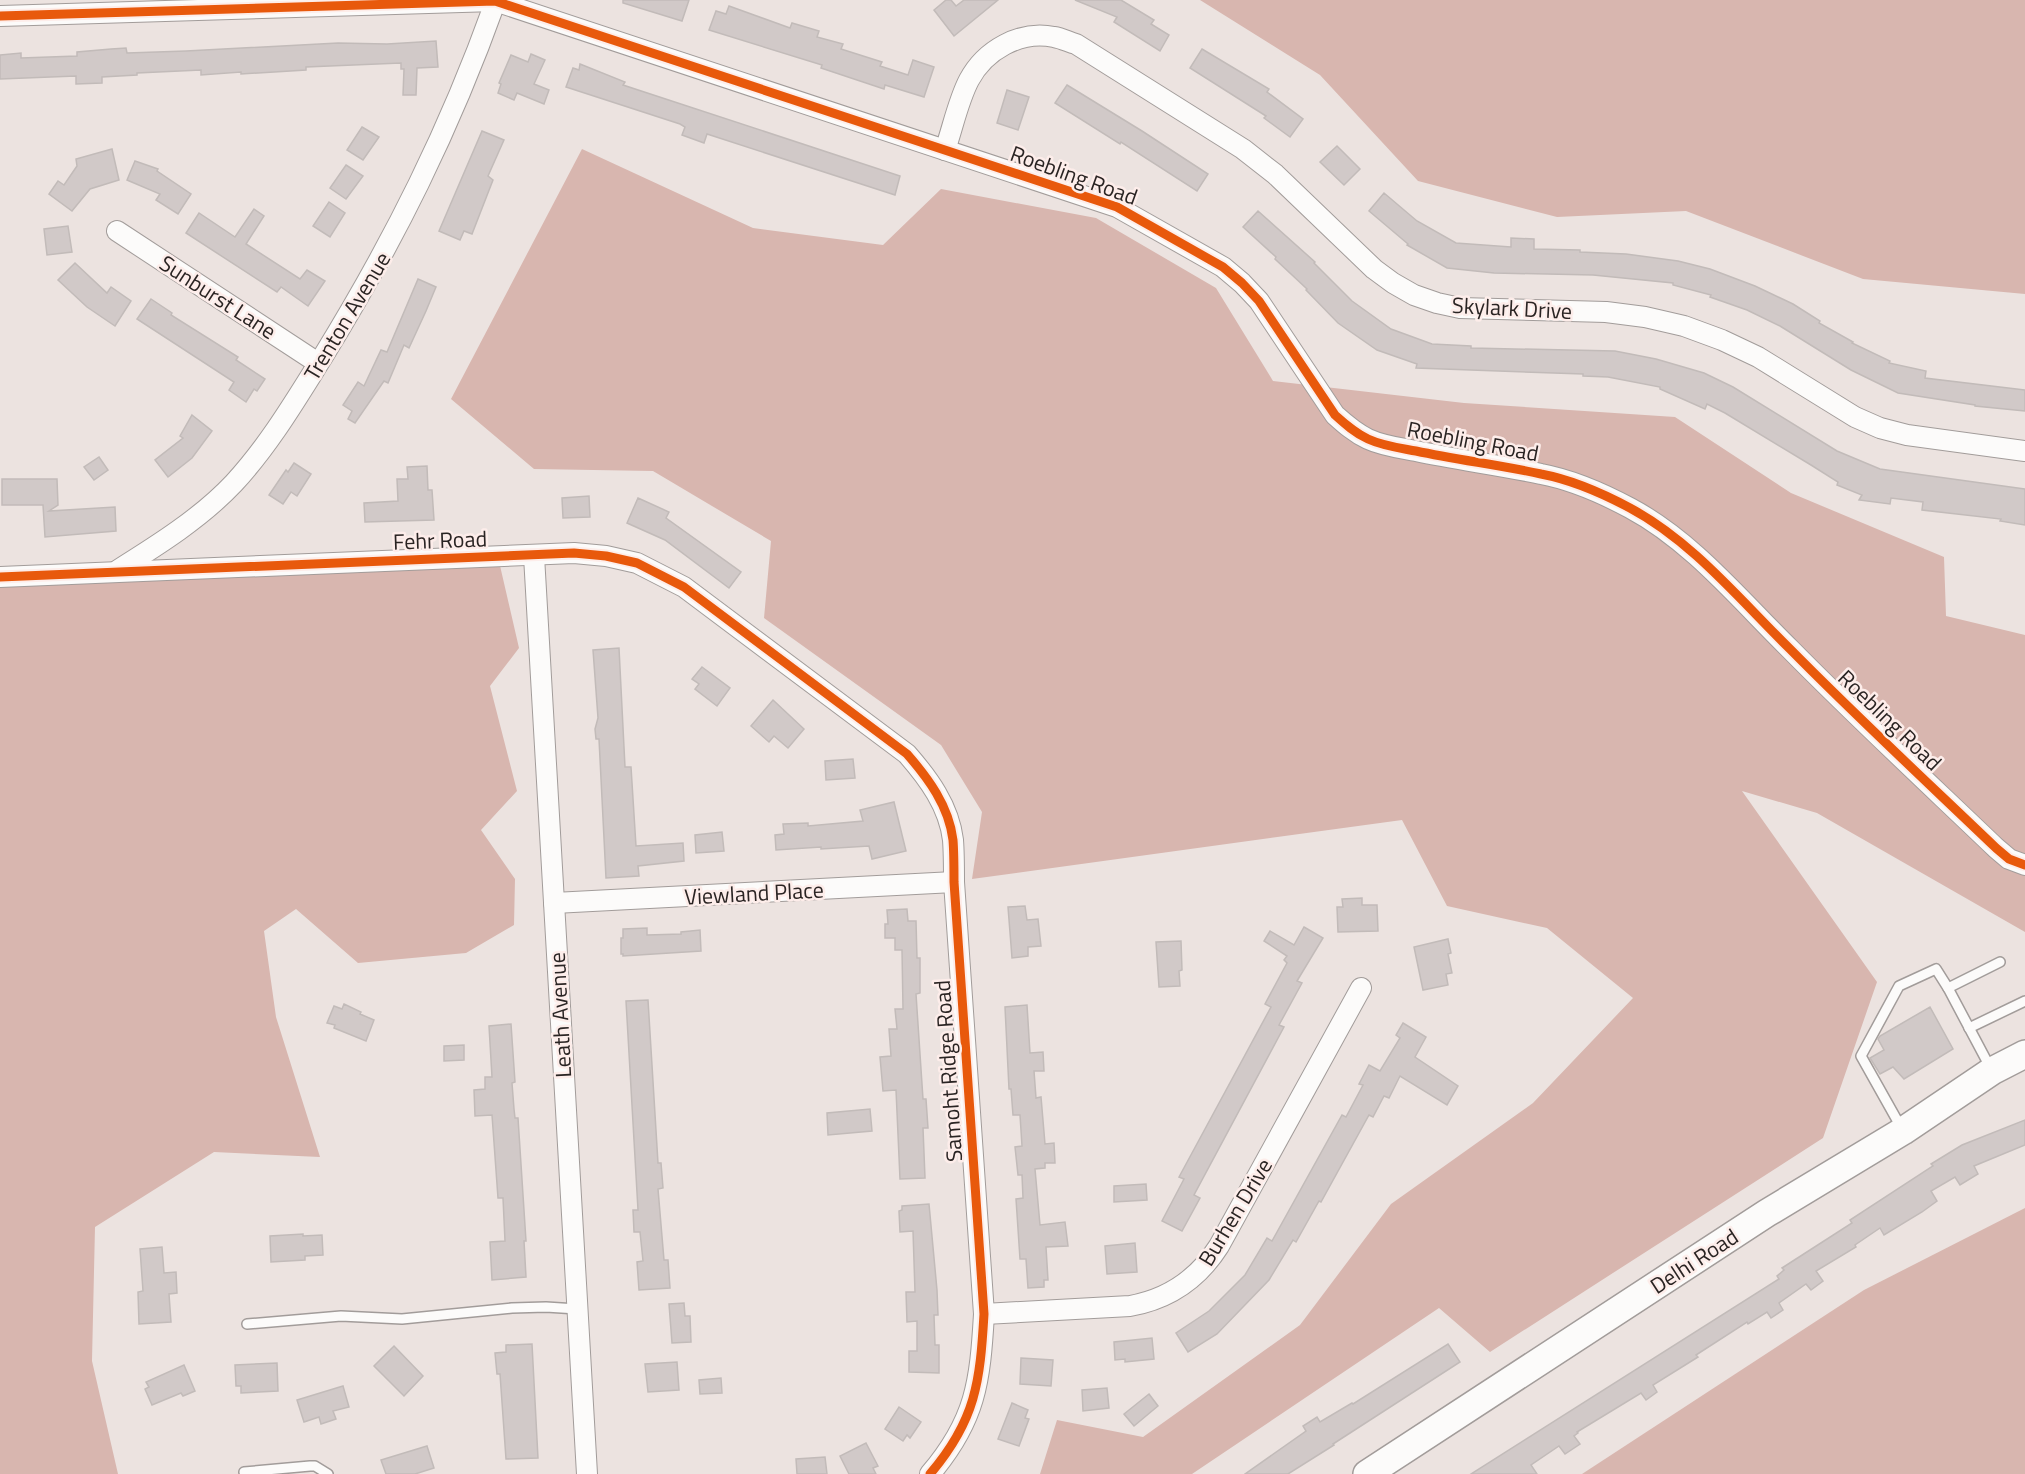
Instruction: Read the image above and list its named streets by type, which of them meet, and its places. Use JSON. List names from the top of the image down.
{
  "streets": {
    "street": [
      "Roebling Road",
      "Sunburst Lane",
      "Skylark Drive",
      "Trenton Avenue",
      "Fehr Road",
      "Viewland Place",
      "Leath Avenue",
      "Samoht Ridge Road",
      "Burhen Drive",
      "Delhi Road"
    ]
  },
  "crossings": [
    ["Roebling Road", "Skylark Drive"],
    ["Roebling Road", "Trenton Avenue"],
    ["Sunburst Lane", "Trenton Avenue"],
    ["Trenton Avenue", "Fehr Road"],
    ["Fehr Road", "Leath Avenue"],
    ["Fehr Road", "Samoht Ridge Road"],
    ["Viewland Place", "Leath Avenue"],
    ["Viewland Place", "Samoht Ridge Road"],
    ["Samoht Ridge Road", "Burhen Drive"]
  ]
}
